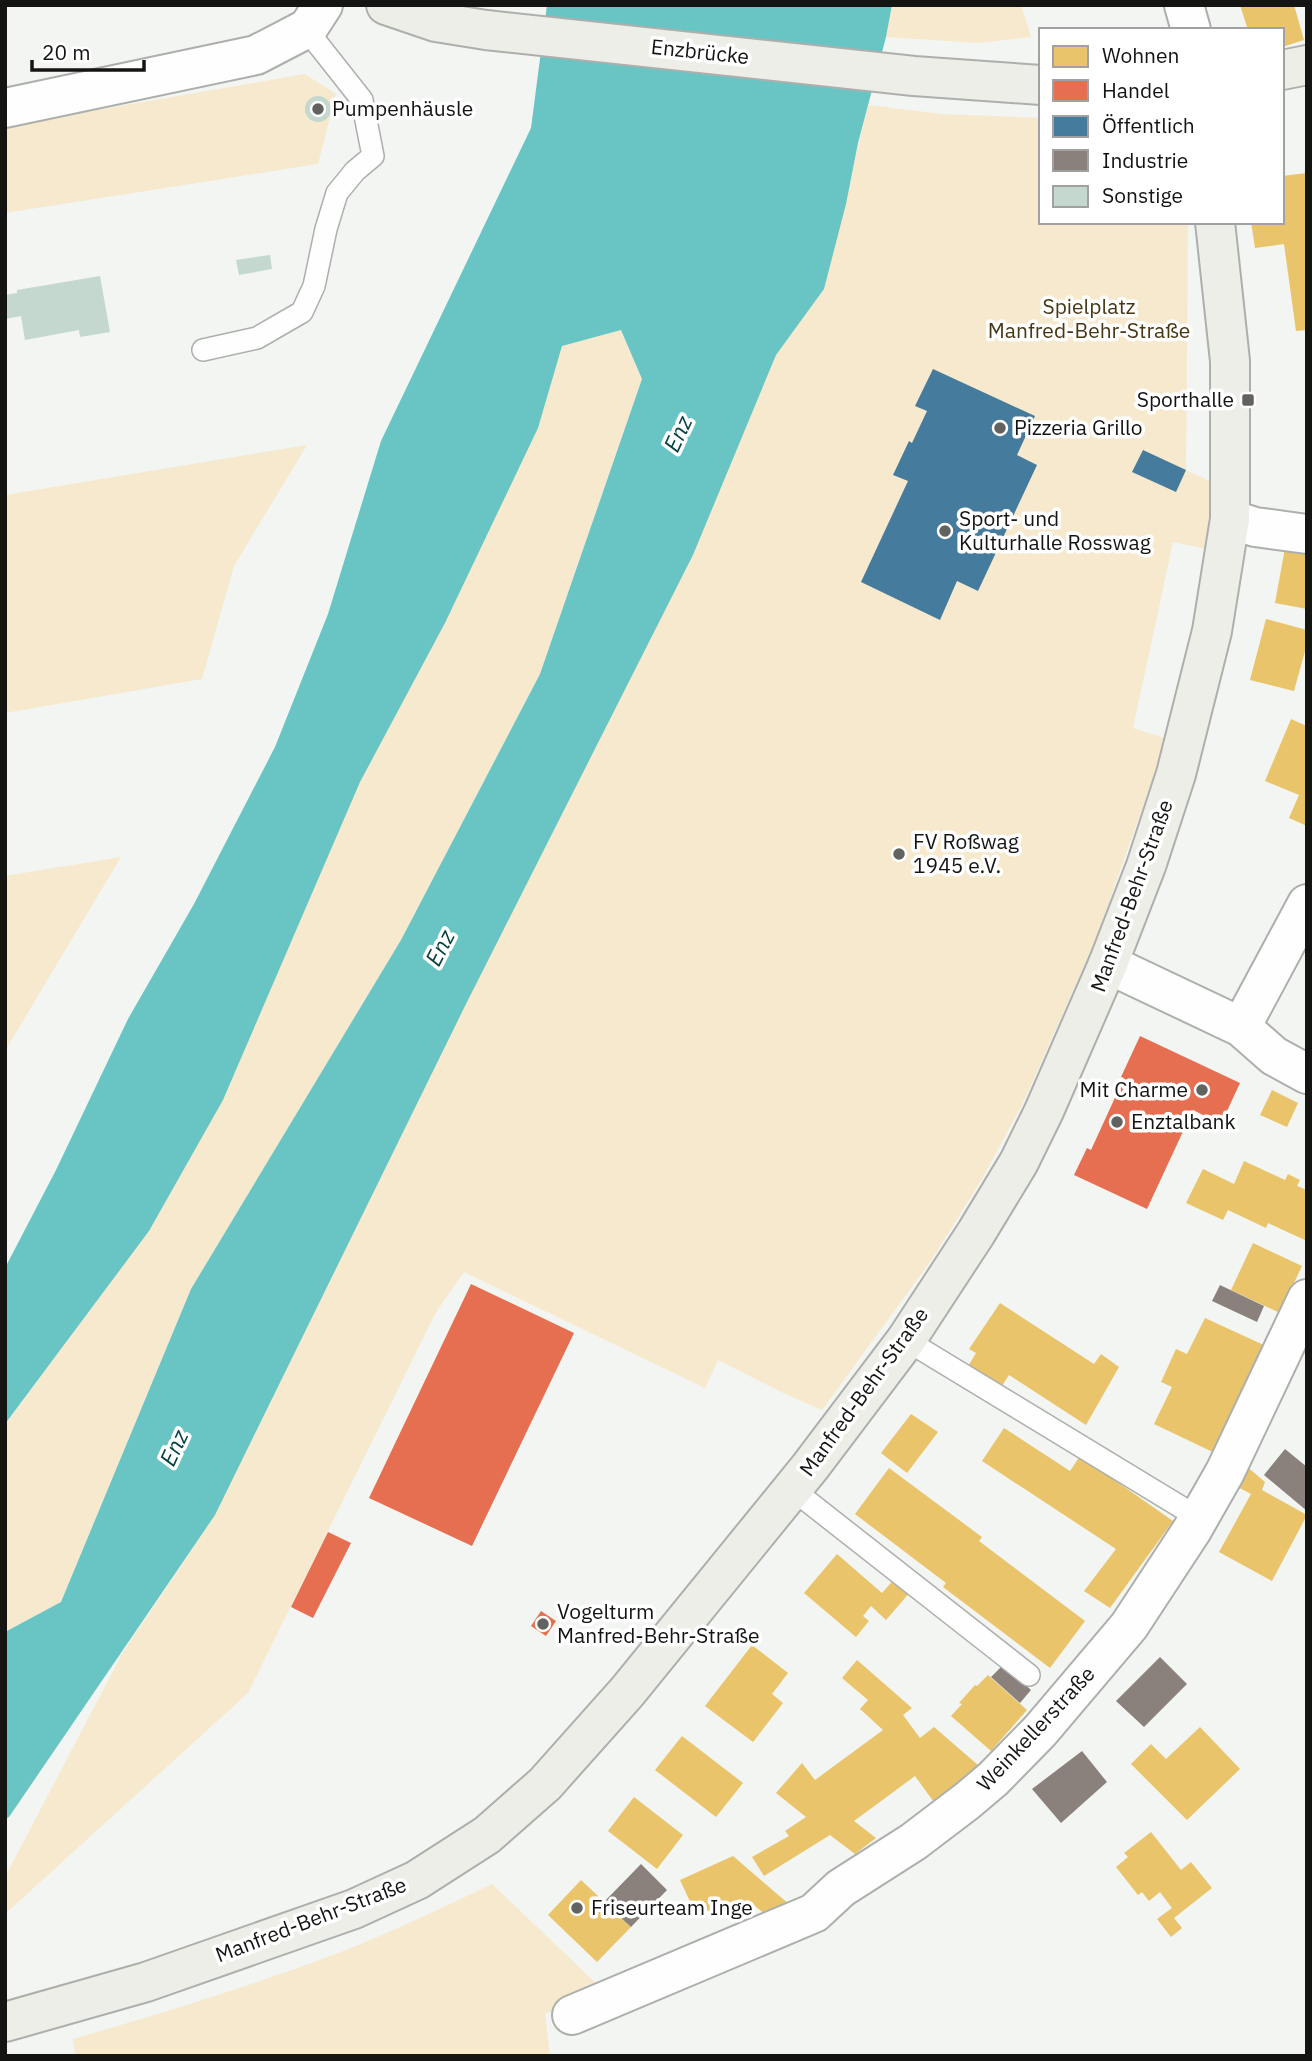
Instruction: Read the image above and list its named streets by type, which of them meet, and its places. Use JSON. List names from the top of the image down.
{
  "streets": {
    "street": ["Enzbrücke", "Manfred-Behr-Straße", "Weinkellerstraße"]
  },
  "water": ["Enz"],
  "parks": ["Spielplatz Manfred-Behr-Straße"],
  "places": {
    "other": [
      "Pumpenhäusle",
      "Pizzeria Grillo",
      "Sport- und Kulturhalle Rosswag",
      "FV Roßwag 1945 e.V.",
      "Mit Charme",
      "Enztalbank",
      "Vogelturm Manfred-Behr-Straße",
      "Friseurteam Inge"
    ],
    "transit": ["Sporthalle"]
  },
  "legend": [
    "Wohnen",
    "Handel",
    "Öffentlich",
    "Industrie",
    "Sonstige"
  ],
  "scale_bar": "20 m"
}
